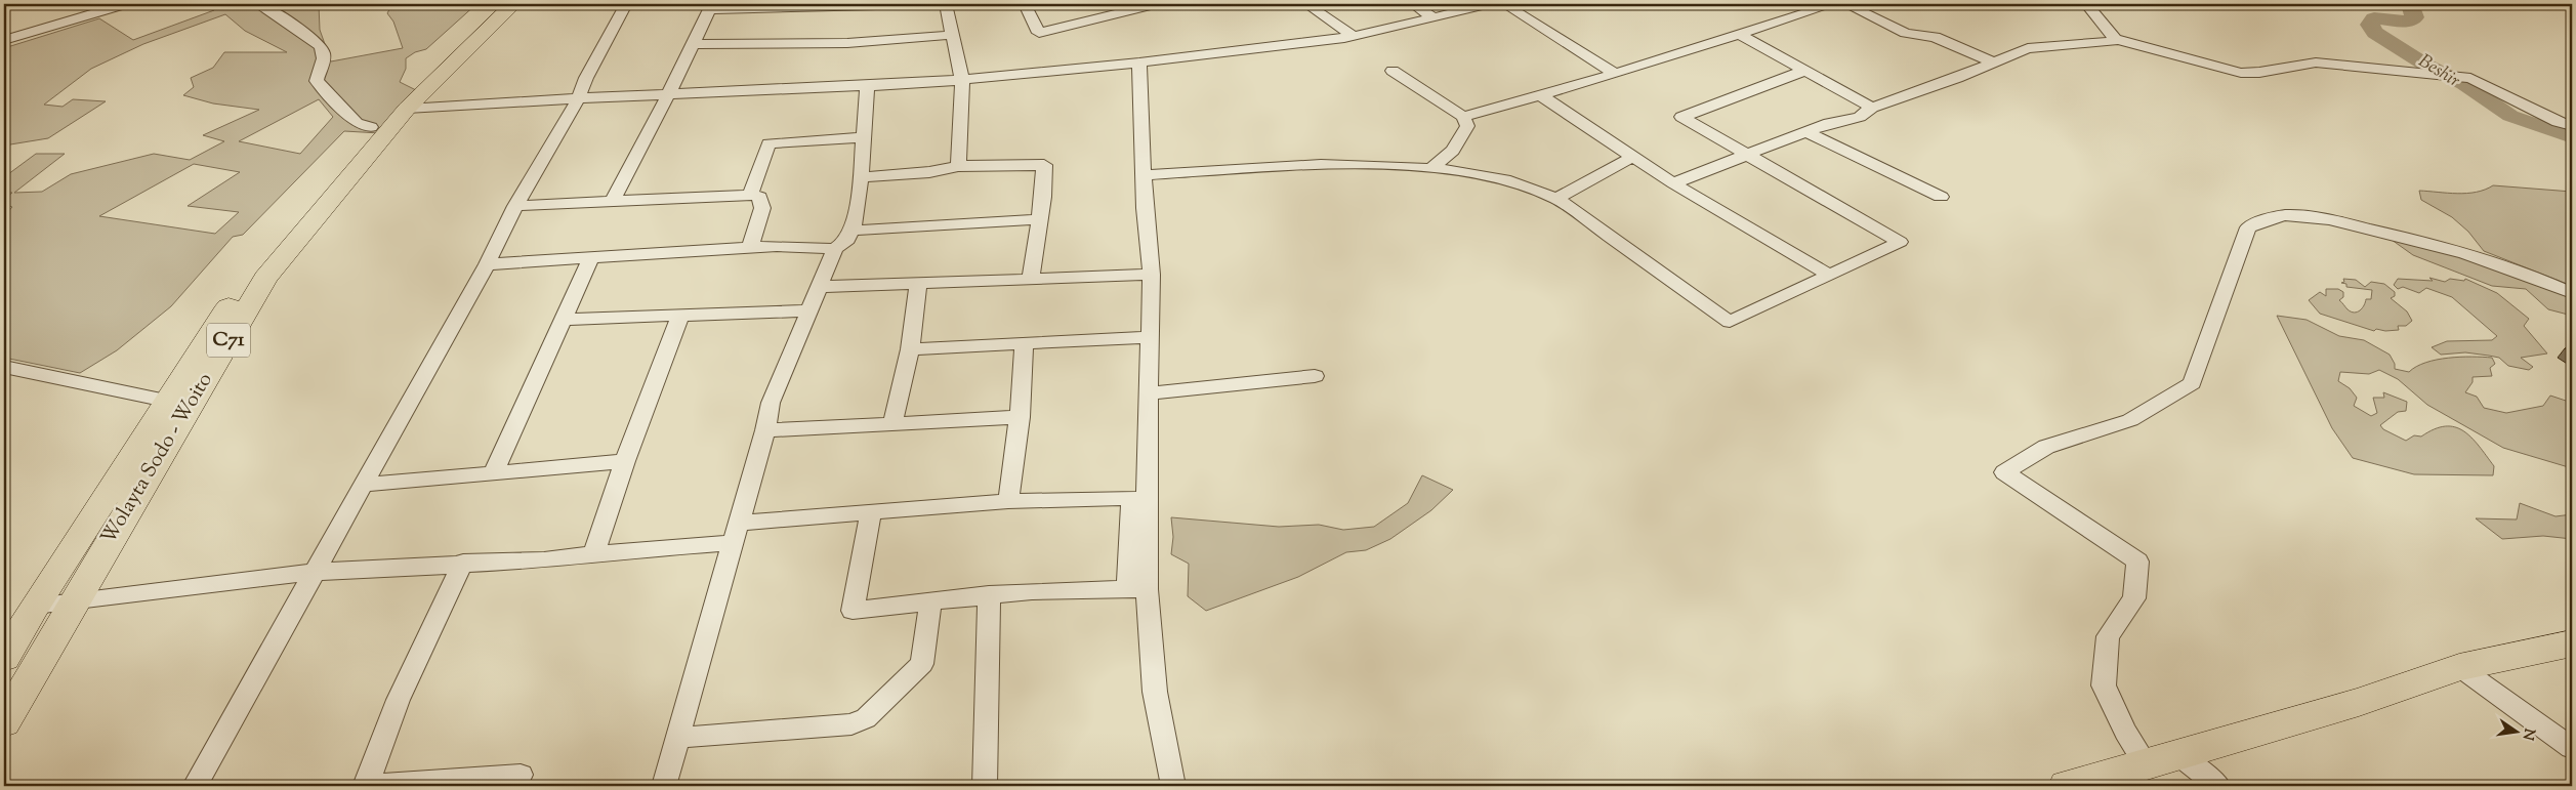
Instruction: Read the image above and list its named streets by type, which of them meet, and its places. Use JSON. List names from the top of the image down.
{
  "streets": {
    "main road": ["C71", "Wolayta Sodo - Woito"]
  },
  "water": ["Beshir"],
  "north": "right"
}
